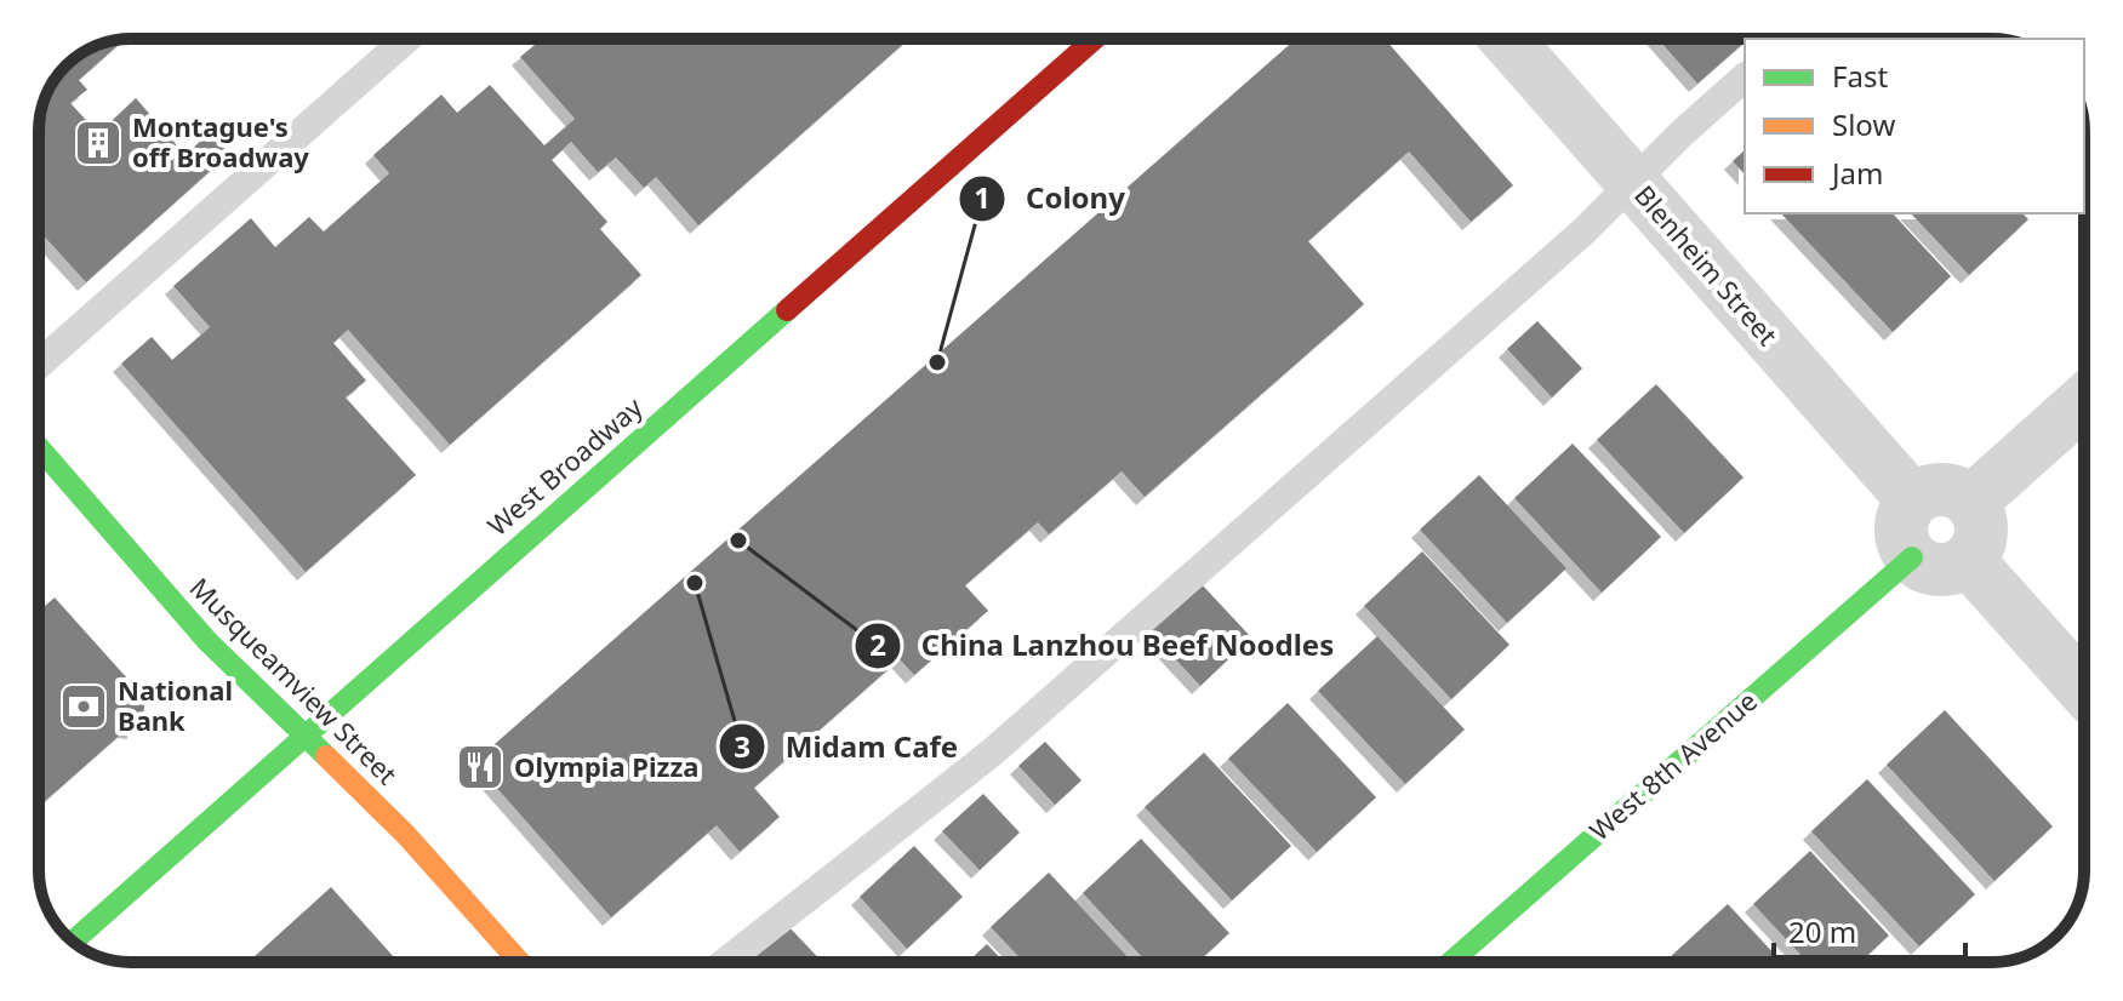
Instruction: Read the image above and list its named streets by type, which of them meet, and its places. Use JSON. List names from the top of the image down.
{
  "streets": {
    "main road": ["West Broadway", "Musqueamview Street", "West 8th Avenue"],
    "street": ["Blenheim Street"]
  },
  "crossings": [
    ["Blenheim Street", "West 8th Avenue"],
    ["West Broadway", "Musqueamview Street"]
  ],
  "places": {
    "building": ["Montague's off Broadway"],
    "other": ["Colony", "China Lanzhou Beef Noodles", "Midam Cafe"],
    "bank": ["National Bank"],
    "restaurant": ["Olympia Pizza"]
  },
  "legend": ["Fast", "Slow", "Jam"],
  "scale_bar": "20 m"
}
